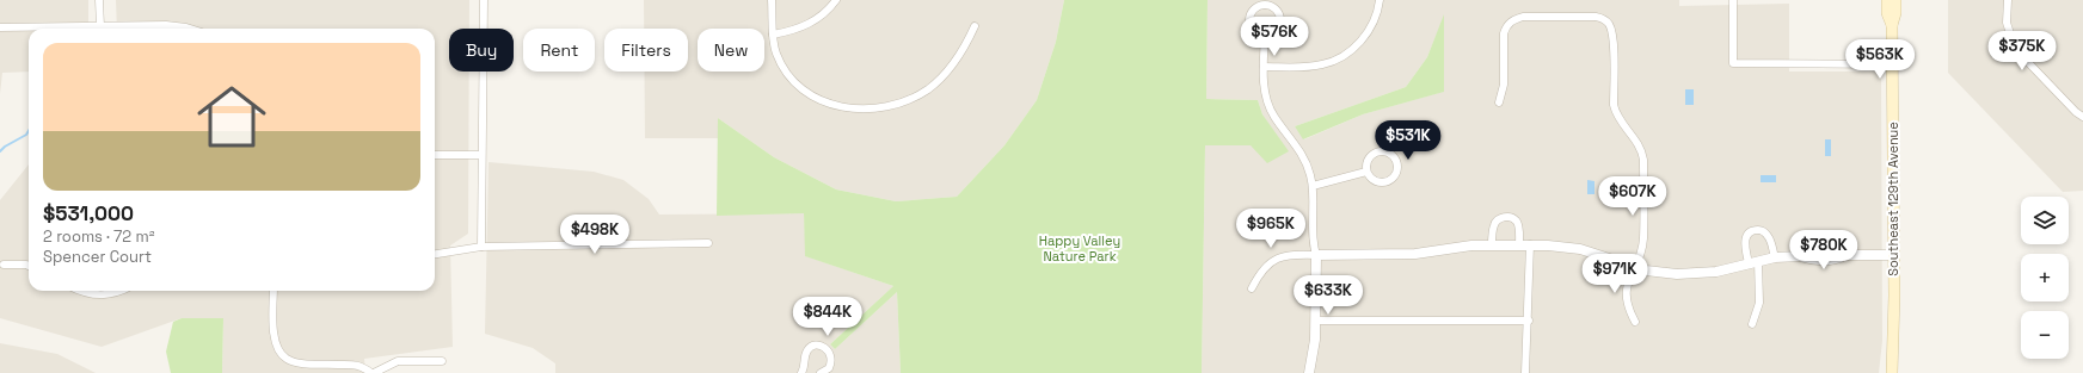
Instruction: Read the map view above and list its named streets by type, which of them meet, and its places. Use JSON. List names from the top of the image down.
{
  "streets": {
    "main road": ["Southeast 129th Avenue"]
  },
  "parks": ["Happy Valley Nature Park"],
  "page": {
    "price": [
      "$576K",
      "$375K",
      "$563K",
      "$531K",
      "$607K",
      "$965K",
      "$498K",
      "$780K",
      "$971K",
      "$633K",
      "$844K"
    ],
    "chip": [
      "Buy",
      "Rent",
      "Filters",
      "New"
    ],
    "list": [
      {
        "name": "$531,000",
        "note": "2 rooms · 72 m² · Spencer Court"
      }
    ],
    "map_buttons": ["+", "−"]
  }
}
